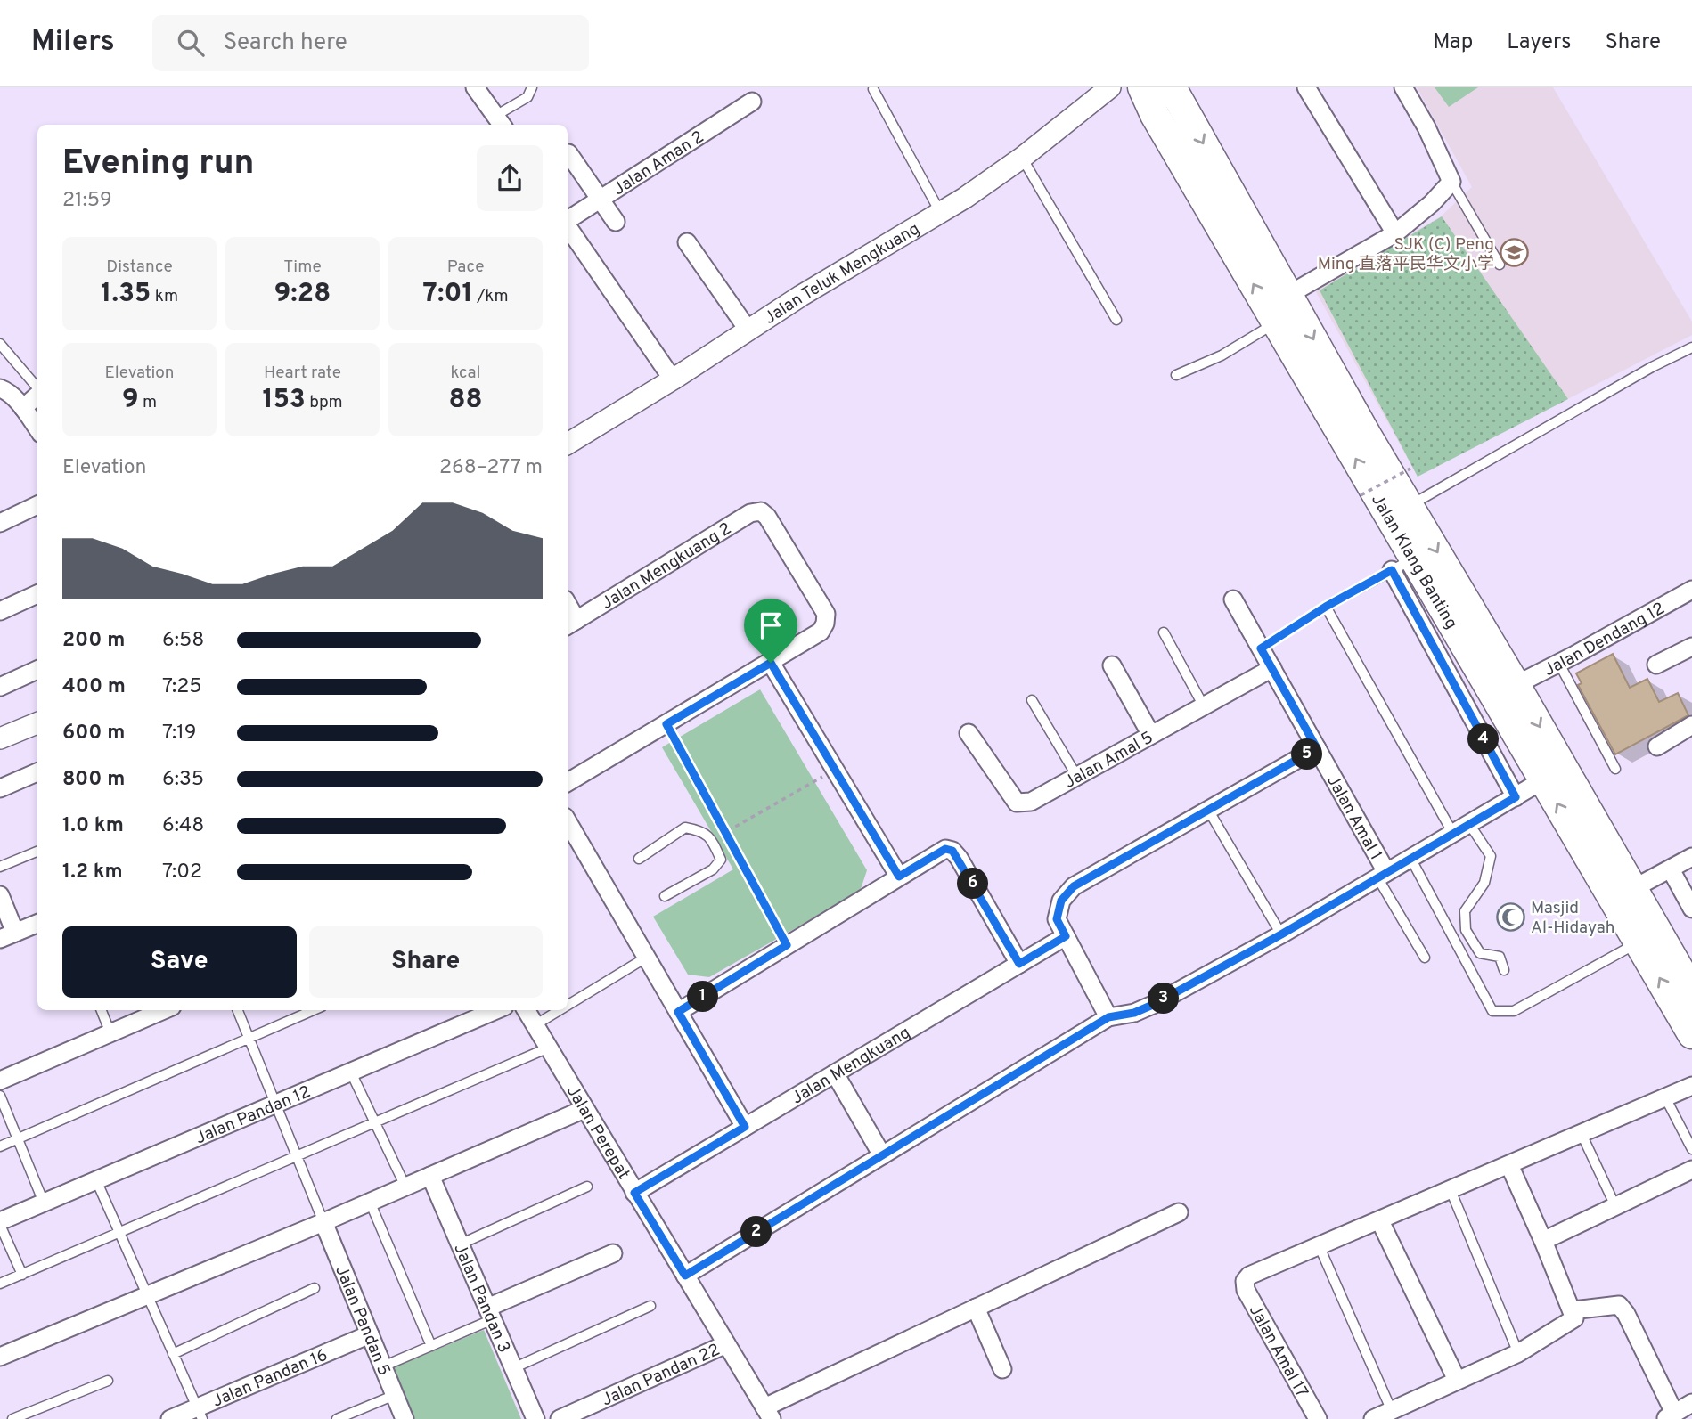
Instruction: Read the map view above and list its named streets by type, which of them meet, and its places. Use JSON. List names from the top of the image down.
{
  "streets": {
    "highway": ["Jalan Klang Banting"],
    "street": [
      "Jalan Aman 2",
      "Jalan Teluk Mengkuang",
      "Jalan Mengkuang 2",
      "Jalan Dendang 12",
      "Jalan Amal 5",
      "Jalan Amal 1",
      "Jalan Mengkuang",
      "Jalan Pandan 12",
      "Jalan Perepat",
      "Jalan Pandan 3",
      "Jalan Pandan 5",
      "Jalan Amal 17",
      "Jalan Pandan 22",
      "Jalan Pandan 16"
    ]
  },
  "crossings": [
    ["Jalan Klang Banting", "Jalan Dendang 12"],
    ["Jalan Amal 5", "Jalan Amal 1"],
    ["Jalan Mengkuang", "Jalan Perepat"],
    ["Jalan Perepat", "Jalan Pandan 22"],
    ["Jalan Pandan 5", "Jalan Pandan 16"]
  ],
  "places": {
    "school or university": ["SJK (C) Peng Ming 直落平民华文小学"],
    "mosque": ["Masjid Al-Hidayah"]
  },
  "page": {
    "header": "Milers",
    "search": "Search here",
    "nav": ["Map", "Layers", "Share"],
    "heading": ["Evening run", "21:59"],
    "stats": [
      ["Distance", "1.35 km"],
      ["Time", "9:28"],
      ["Pace", "7:01 /km"],
      ["Elevation", "9 m"],
      ["Heart rate", "153 bpm"],
      ["kcal", "88"]
    ],
    "chart": ["Elevation", "268–277 m"],
    "list": [
      {
        "name": "200 m",
        "note": "6:58"
      },
      {
        "name": "400 m",
        "note": "7:25"
      },
      {
        "name": "600 m",
        "note": "7:19"
      },
      {
        "name": "800 m",
        "note": "6:35"
      },
      {
        "name": "1.0 km",
        "note": "6:48"
      },
      {
        "name": "1.2 km",
        "note": "7:02"
      }
    ],
    "pins": [
      "4",
      "5",
      "6",
      "1",
      "3",
      "2"
    ],
    "buttons": ["Save", "Share"]
  }
}
